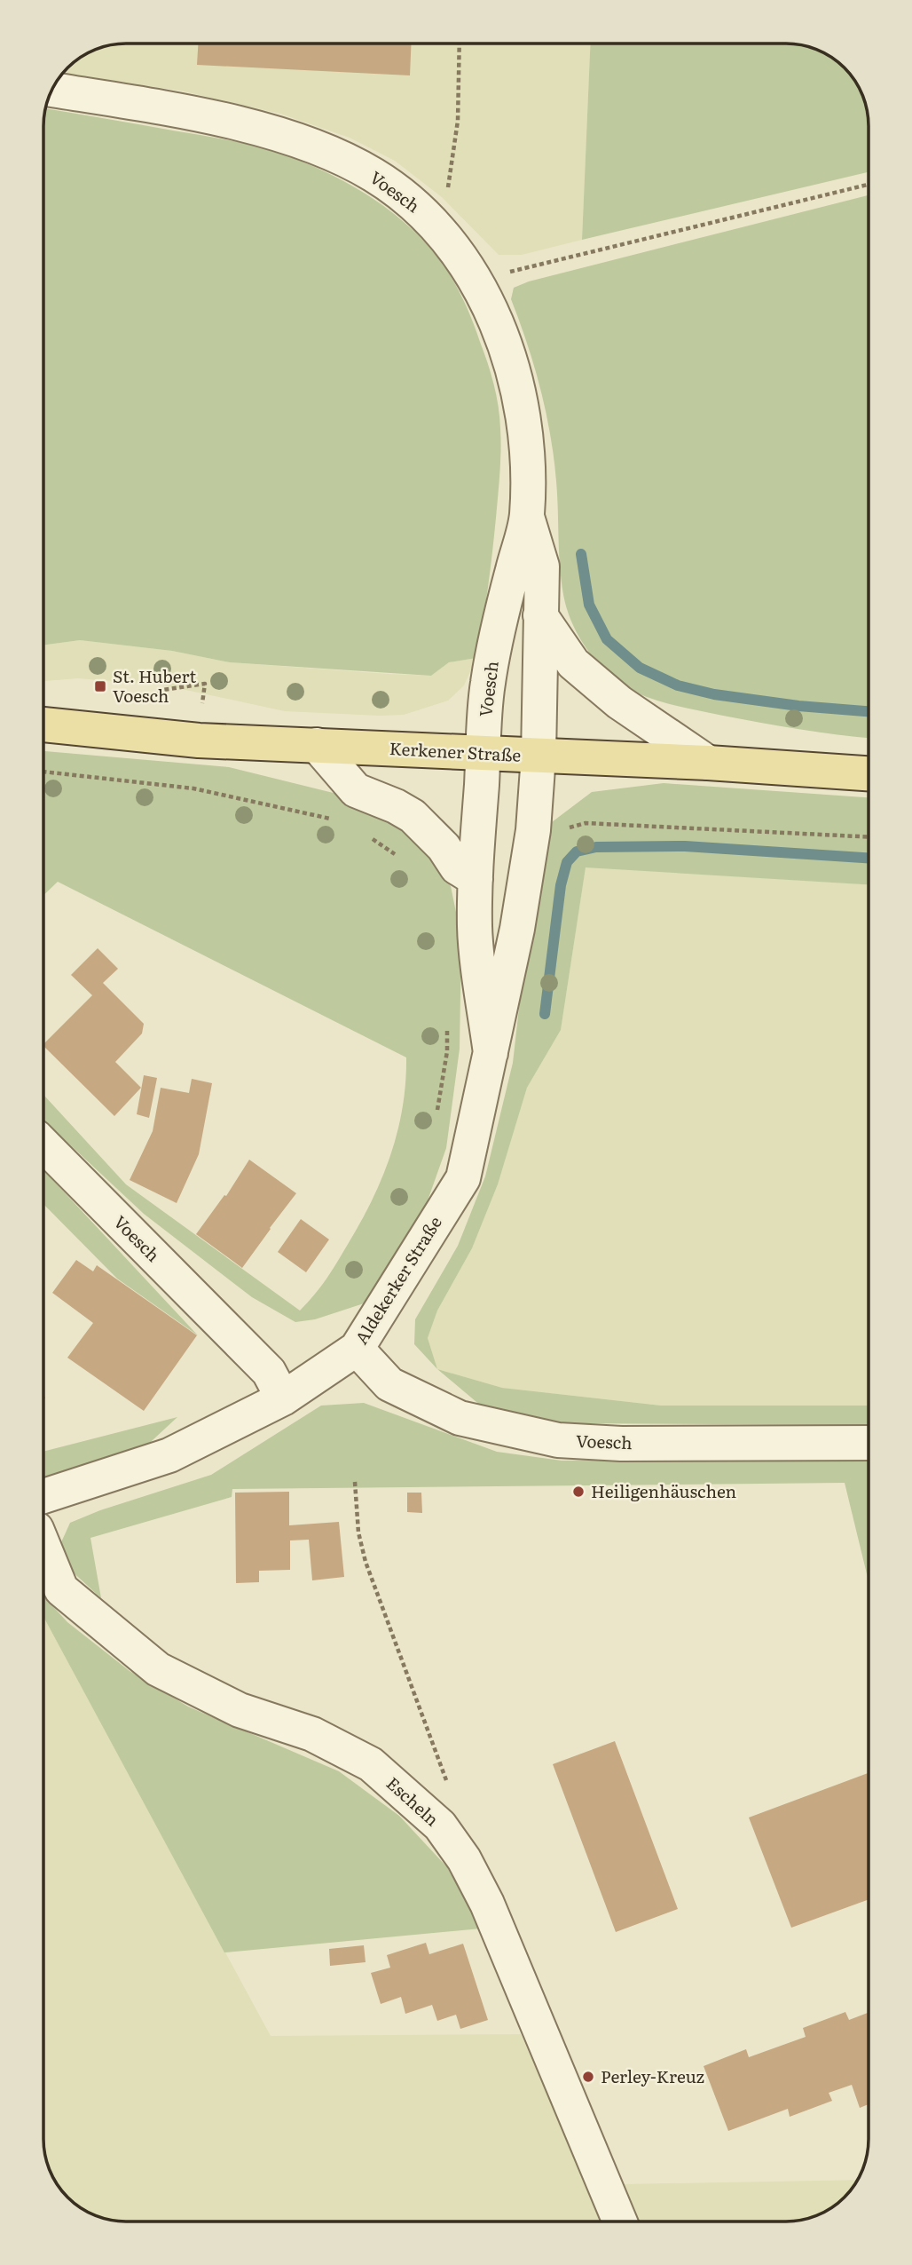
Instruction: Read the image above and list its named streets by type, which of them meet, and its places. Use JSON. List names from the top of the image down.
{
  "streets": {
    "main road": ["Kerkener Straße"],
    "street": ["Voesch", "Aldekerker Straße", "Escheln"]
  },
  "crossings": [
    ["Voesch", "Kerkener Straße"],
    ["Voesch", "Aldekerker Straße"],
    ["Kerkener Straße", "Aldekerker Straße"]
  ],
  "places": {
    "transit": ["St. Hubert Voesch"],
    "other": ["Heiligenhäuschen", "Perley-Kreuz"]
  }
}
